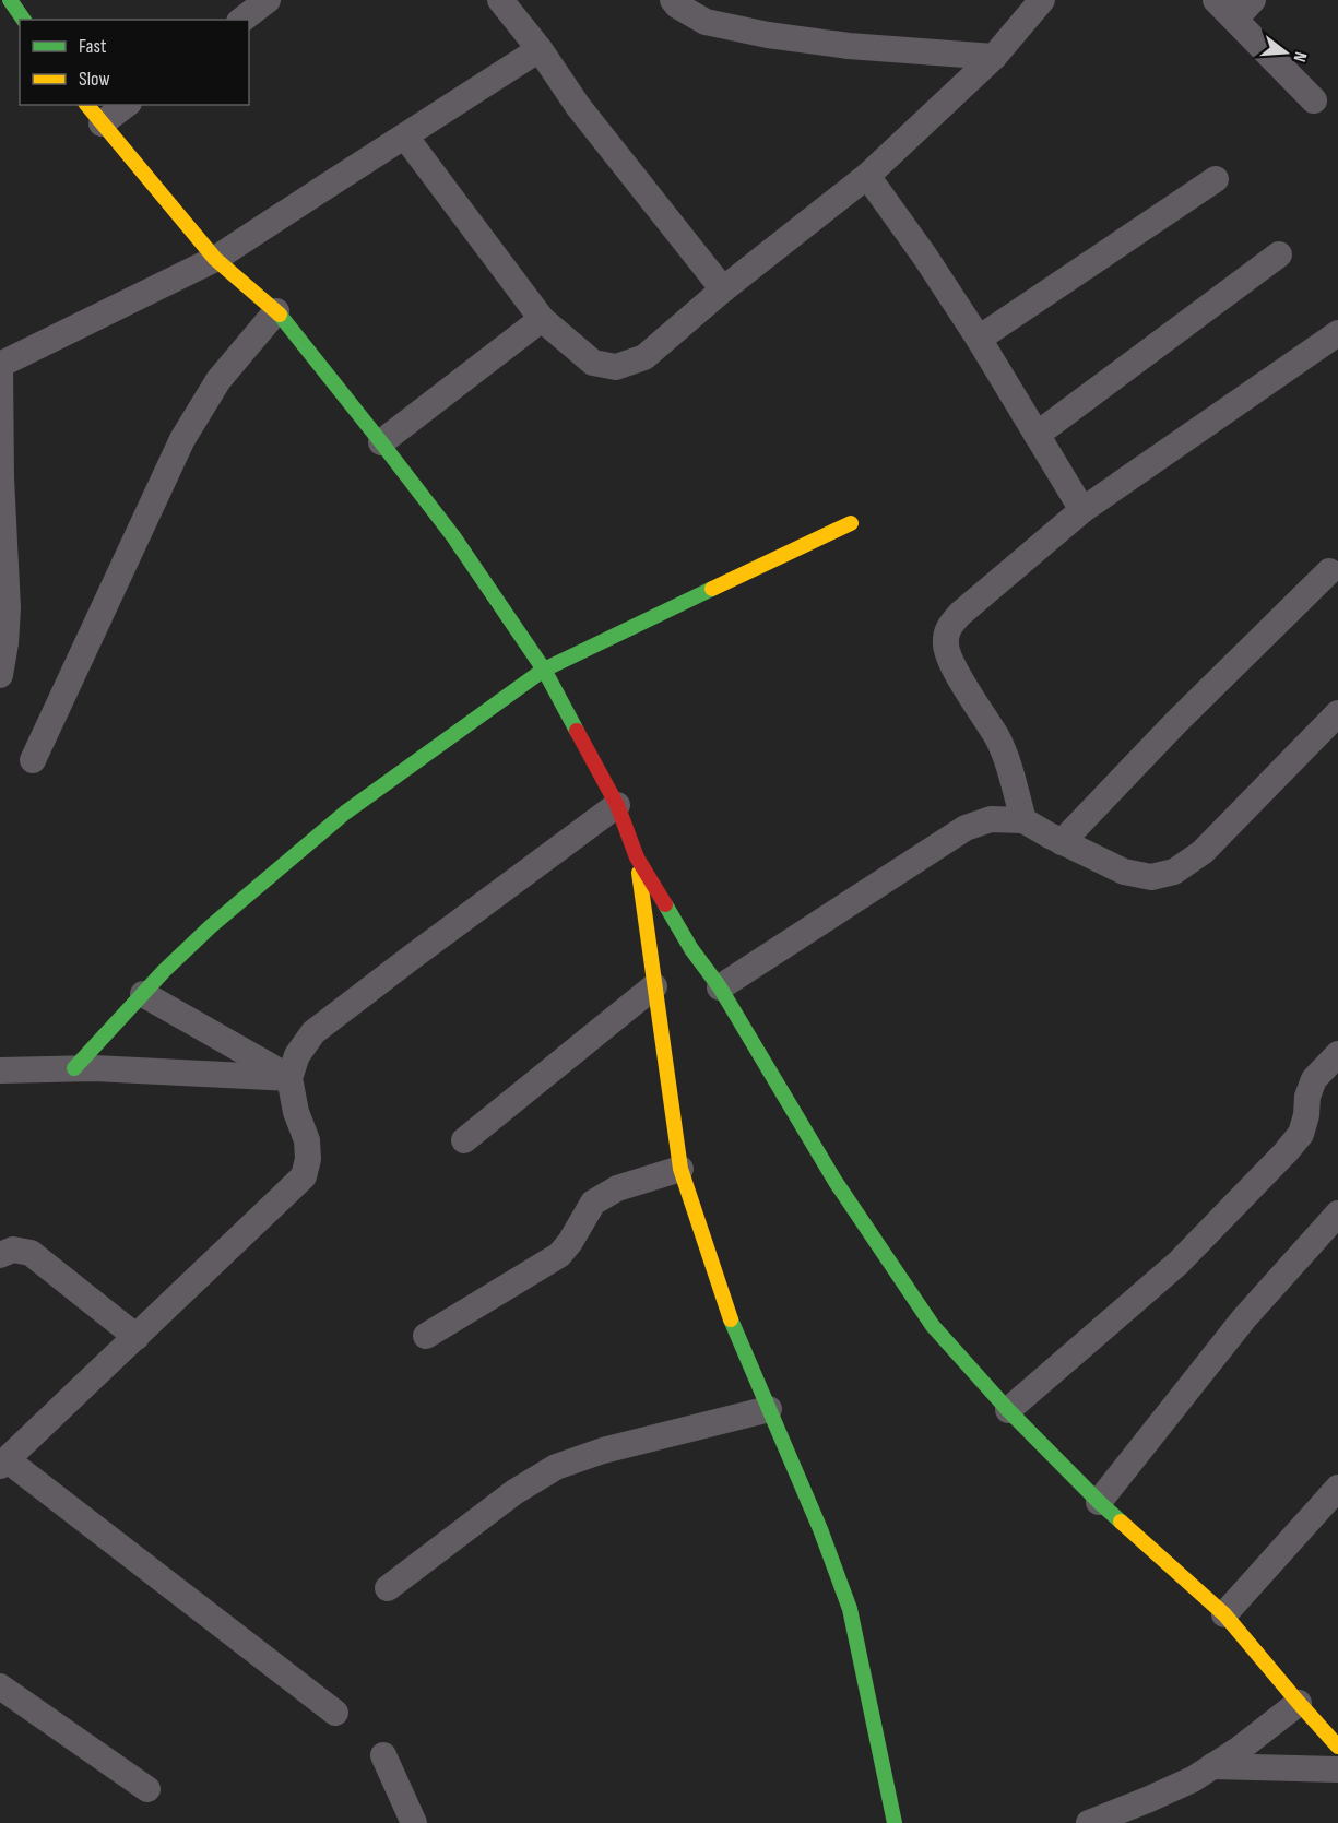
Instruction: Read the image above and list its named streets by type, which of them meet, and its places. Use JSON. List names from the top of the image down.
{
  "legend": ["Fast", "Slow"],
  "north": "right"
}
